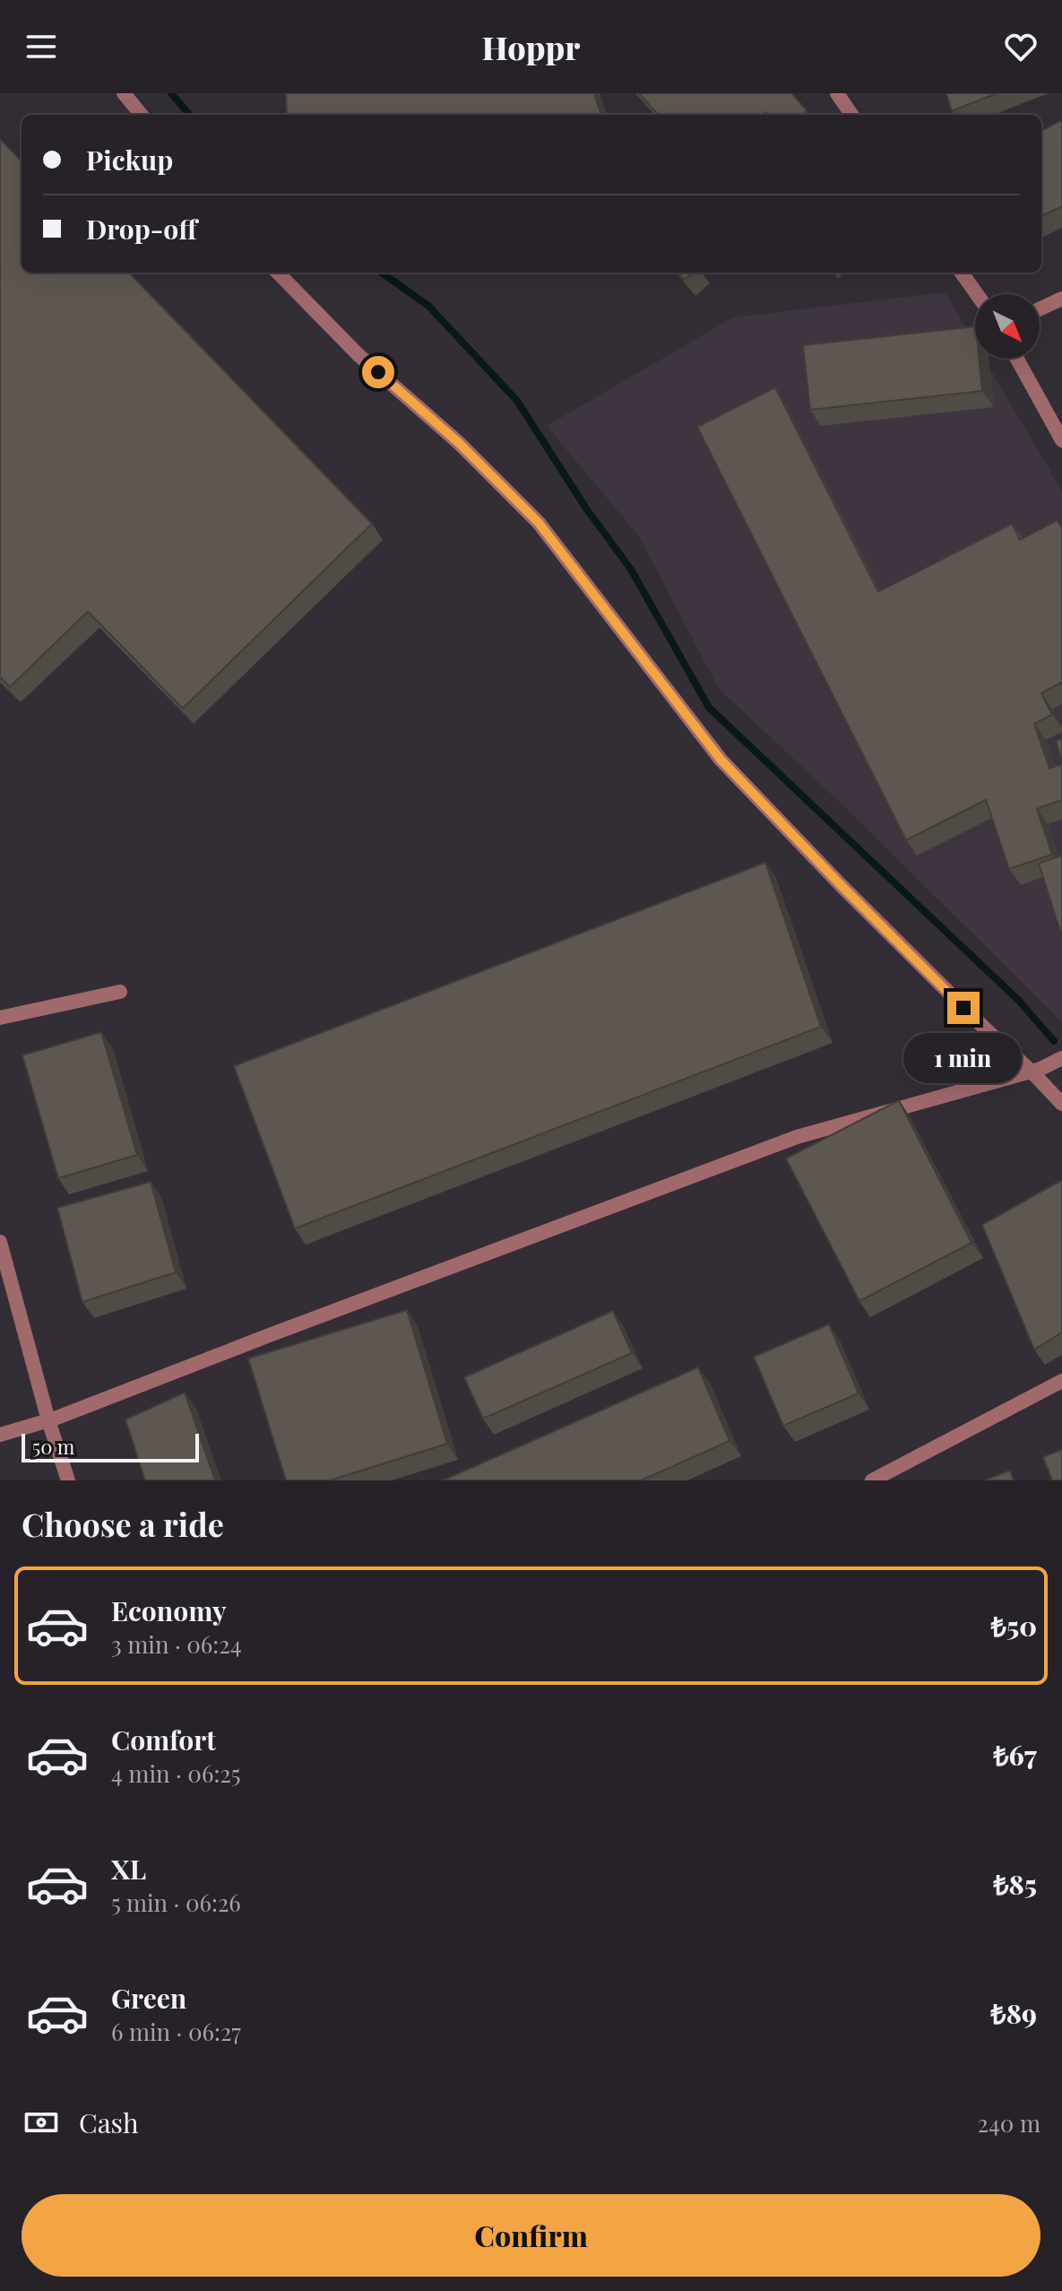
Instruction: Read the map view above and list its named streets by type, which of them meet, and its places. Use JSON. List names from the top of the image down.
{
  "scale_bar": "50 m",
  "north": "bottom right",
  "page": {
    "header": "Hoppr",
    "banner": ["Pickup", "Drop-off"],
    "bubble": "1 min",
    "scale": "50 m",
    "heading": "Choose a ride",
    "list": [
      {
        "name": "Economy",
        "note": "3 min · 06:24",
        "value": "₺50"
      },
      {
        "name": "Comfort",
        "note": "4 min · 06:25",
        "value": "₺67"
      },
      {
        "name": "XL",
        "note": "5 min · 06:26",
        "value": "₺85"
      },
      {
        "name": "Green",
        "note": "6 min · 06:27",
        "value": "₺89"
      }
    ],
    "pay": ["Cash", "240 m"],
    "buttons": "Confirm"
  }
}
